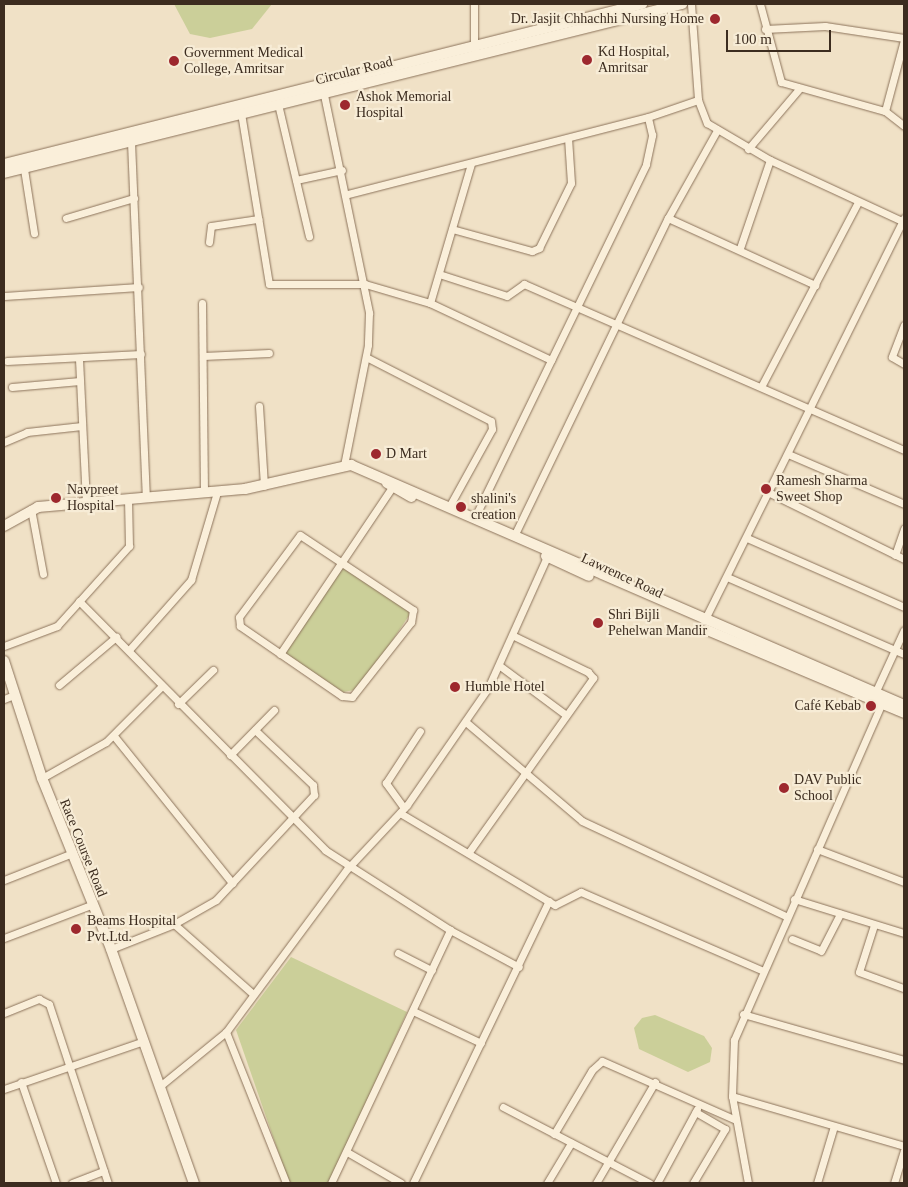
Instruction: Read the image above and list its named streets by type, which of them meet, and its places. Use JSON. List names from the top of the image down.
{
  "streets": {
    "street": ["Circular Road", "Lawrence Road", "Race Course Road"]
  },
  "places": [
    "Dr. Jasjit Chhachhi Nursing Home",
    "Kd Hospital, Amritsar",
    "Government Medical College, Amritsar",
    "Ashok Memorial Hospital",
    "D Mart",
    "Ramesh Sharma Sweet Shop",
    "Navpreet Hospital",
    "shalini's creation",
    "Shri Bijli Pehelwan Mandir",
    "Humble Hotel",
    "Café Kebab",
    "DAV Public School",
    "Beams Hospital Pvt.Ltd."
  ],
  "scale_bar": "100 m"
}
